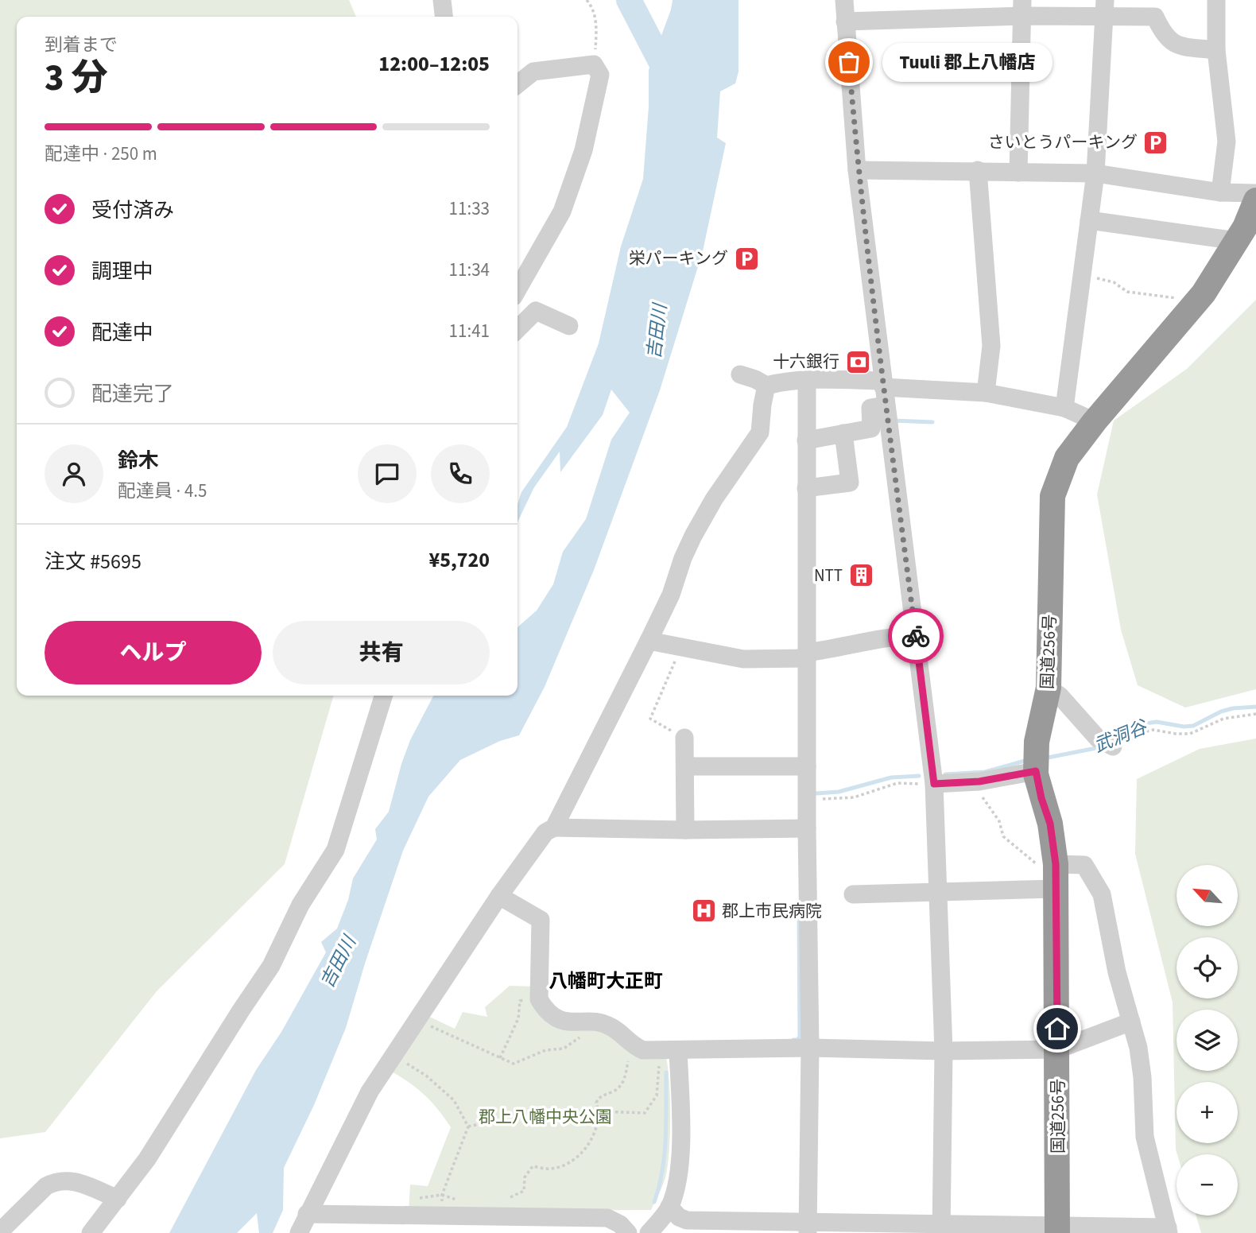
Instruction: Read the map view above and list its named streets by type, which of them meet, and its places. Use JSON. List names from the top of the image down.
{
  "streets": {
    "highway": ["国道256号"]
  },
  "districts": ["八幡町大正町"],
  "water": ["吉田川", "武洞谷"],
  "parks": ["郡上八幡中央公園"],
  "places": {
    "other": ["Tuuli 郡上八幡店"],
    "parking": ["さいとうパーキング", "栄パーキング"],
    "bank": ["十六銀行"],
    "building": ["NTT"],
    "hospital": ["郡上市民病院"]
  },
  "north": "top left",
  "page": {
    "heading": ["3 分", "到着まで", "12:00–12:05"],
    "panel": [
      "鈴木",
      "配達員 · 4.5",
      "注文 #5695",
      "¥5,720"
    ],
    "bubble": "Tuuli 郡上八幡店",
    "bar": "配達中 · 250 m",
    "list": [
      ["受付済み", "11:33"],
      ["調理中", "11:34"],
      ["配達中", "11:41"],
      "配達完了"
    ],
    "buttons": ["ヘルプ", "共有"],
    "map_buttons": ["+", "−"]
  }
}
